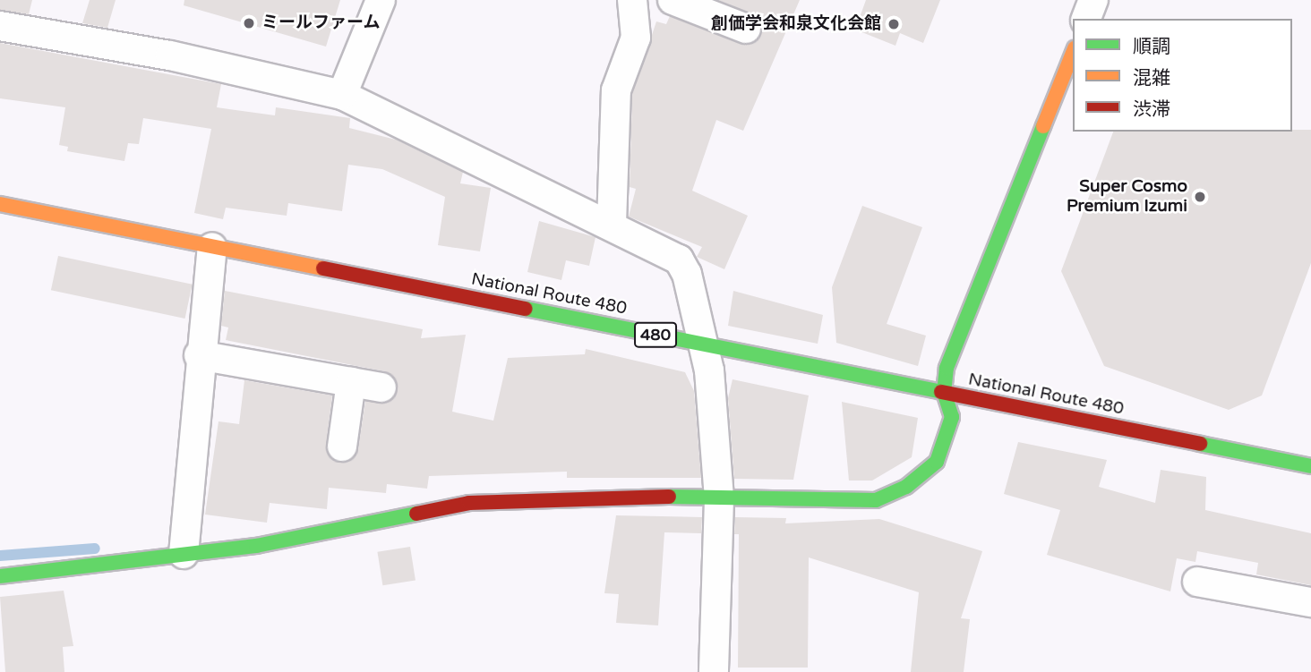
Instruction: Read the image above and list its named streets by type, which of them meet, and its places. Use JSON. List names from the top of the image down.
{
  "streets": {
    "main road": ["National Route 480", "480"]
  },
  "places": ["ミールファーム", "創価学会和泉文化会館", "Super Cosmo Premium Izumi"],
  "legend": ["順調", "混雑", "渋滞"]
}
